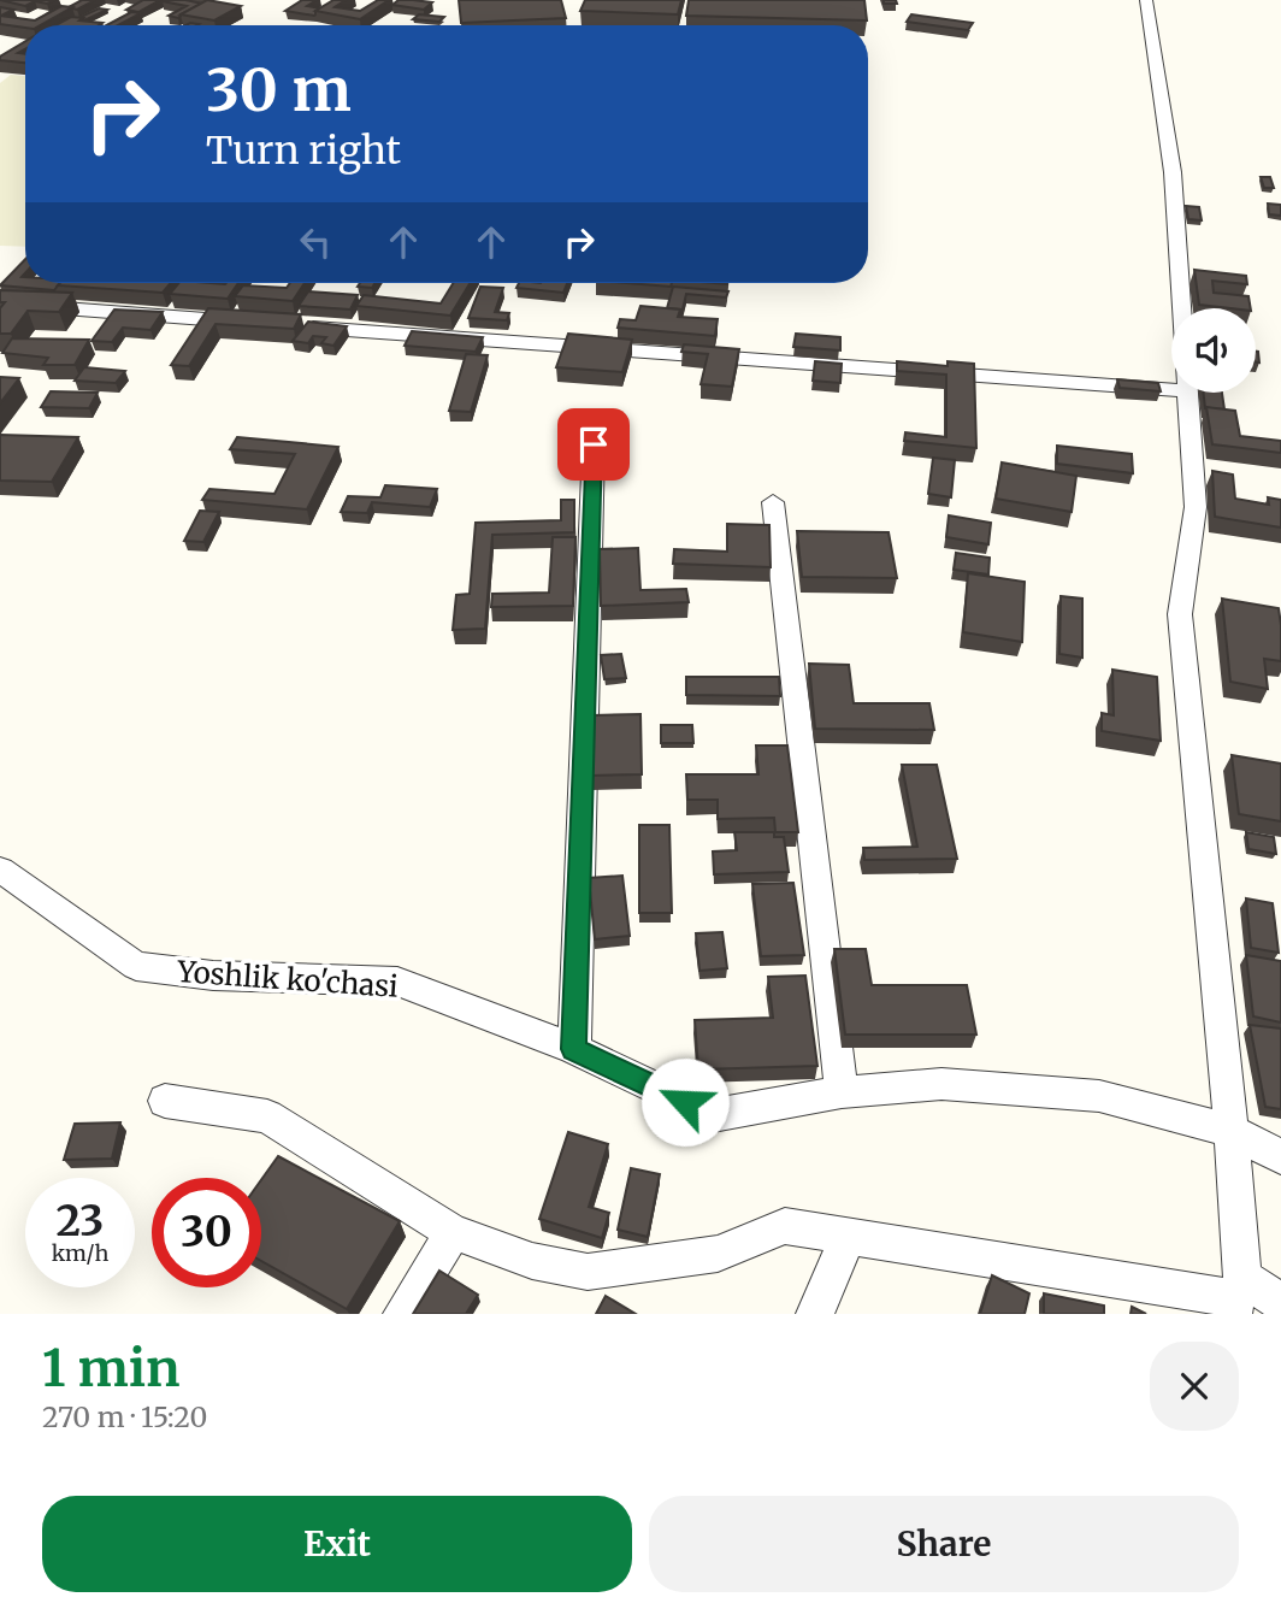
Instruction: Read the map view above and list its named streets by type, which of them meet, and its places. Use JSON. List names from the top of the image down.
{
  "streets": {
    "street": ["Yoshlik ko'chasi"]
  },
  "page": {
    "turn": ["30 m", "Turn right"],
    "speed": "23 km/h",
    "limit": "30",
    "heading": ["1 min", "270 m · 15:20"],
    "buttons": ["Exit", "Share"]
  }
}
